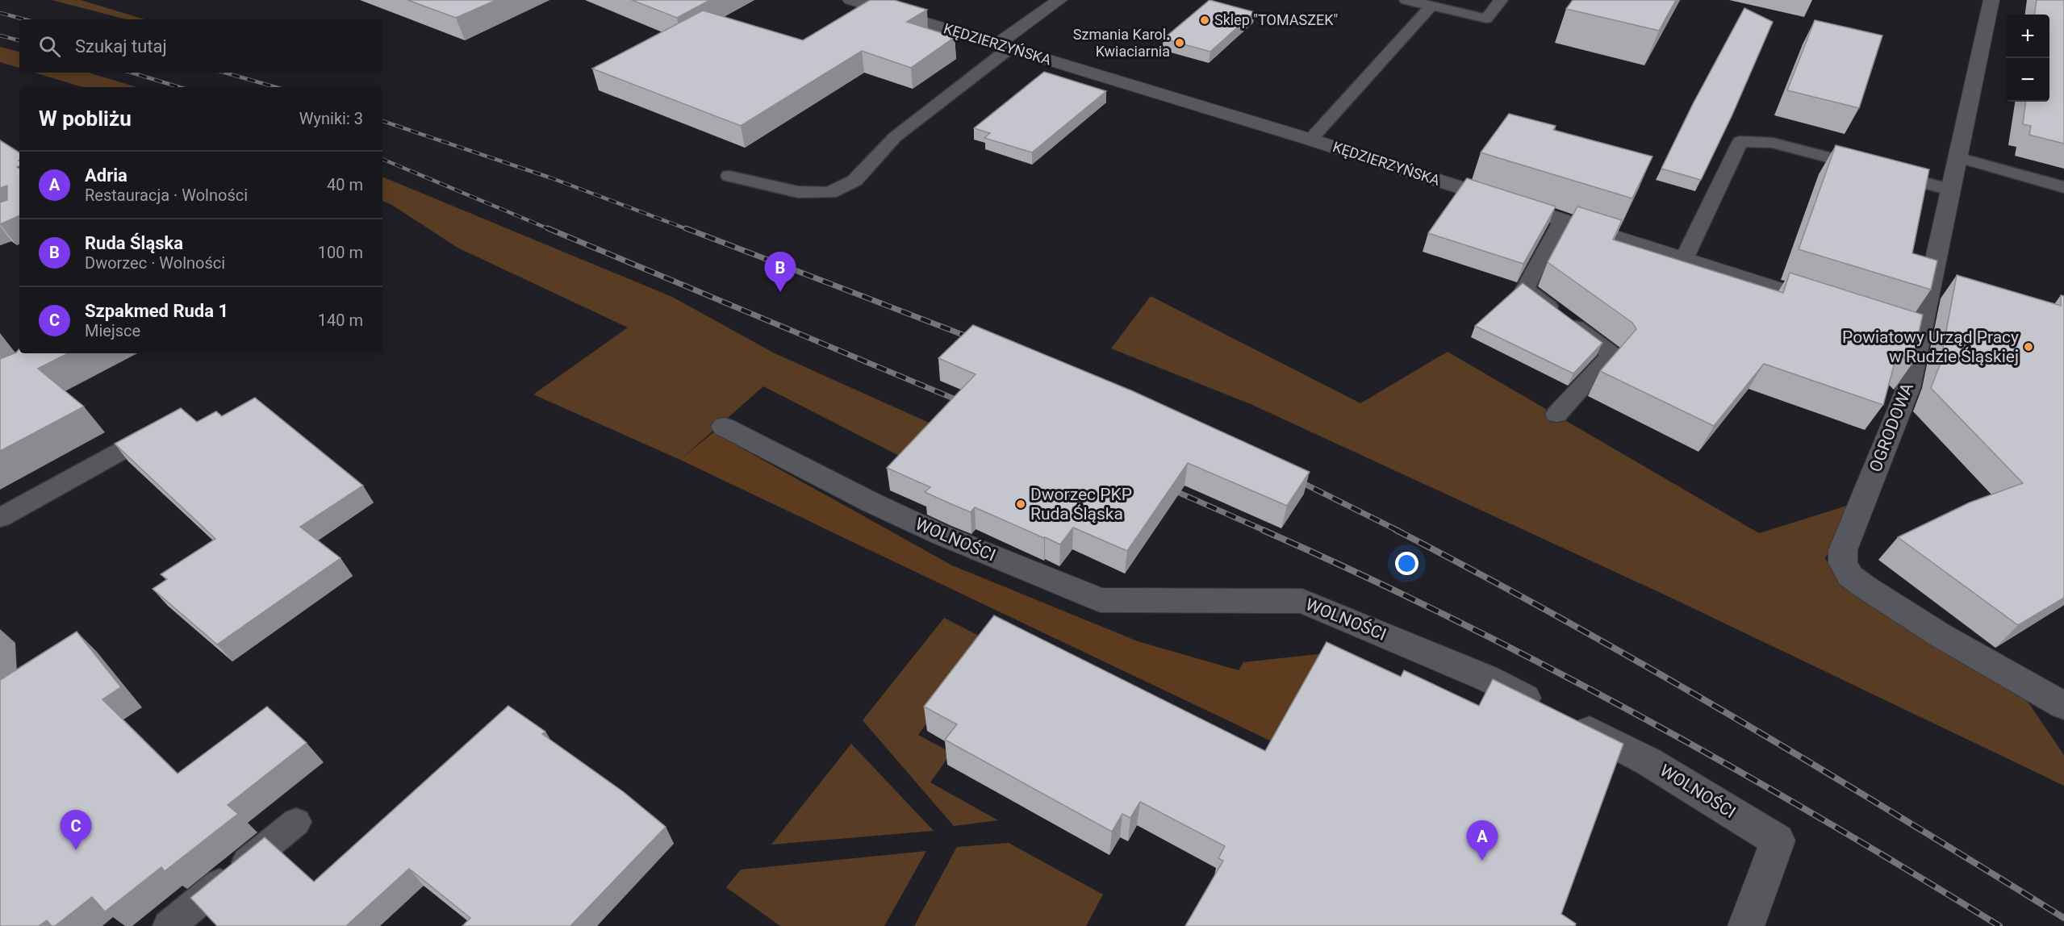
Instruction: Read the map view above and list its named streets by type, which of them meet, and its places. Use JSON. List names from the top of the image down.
{
  "streets": {
    "street": ["KĘDZIERZYŃSKA", "OGRODOWA", "WOLNOŚCI"]
  },
  "places": [
    "Sklep \"TOMASZEK\"",
    "Szmania Karol. Kwiaciarnia",
    "Powiatowy Urząd Pracy w Rudzie Śląskiej",
    "Dworzec PKP Ruda Śląska"
  ],
  "page": {
    "map_buttons": ["+", "−"],
    "search": "Szukaj tutaj",
    "heading": ["W pobliżu", "Wyniki: 3"],
    "list": [
      {
        "mark": "A",
        "name": "Adria",
        "note": "Restauracja · Wolności",
        "value": "40 m"
      },
      {
        "mark": "B",
        "name": "Ruda Śląska",
        "note": "Dworzec · Wolności",
        "value": "100 m"
      },
      {
        "mark": "C",
        "name": "Szpakmed Ruda 1",
        "note": "Miejsce",
        "value": "140 m"
      }
    ],
    "pins": ["B", "C", "A"]
  }
}
